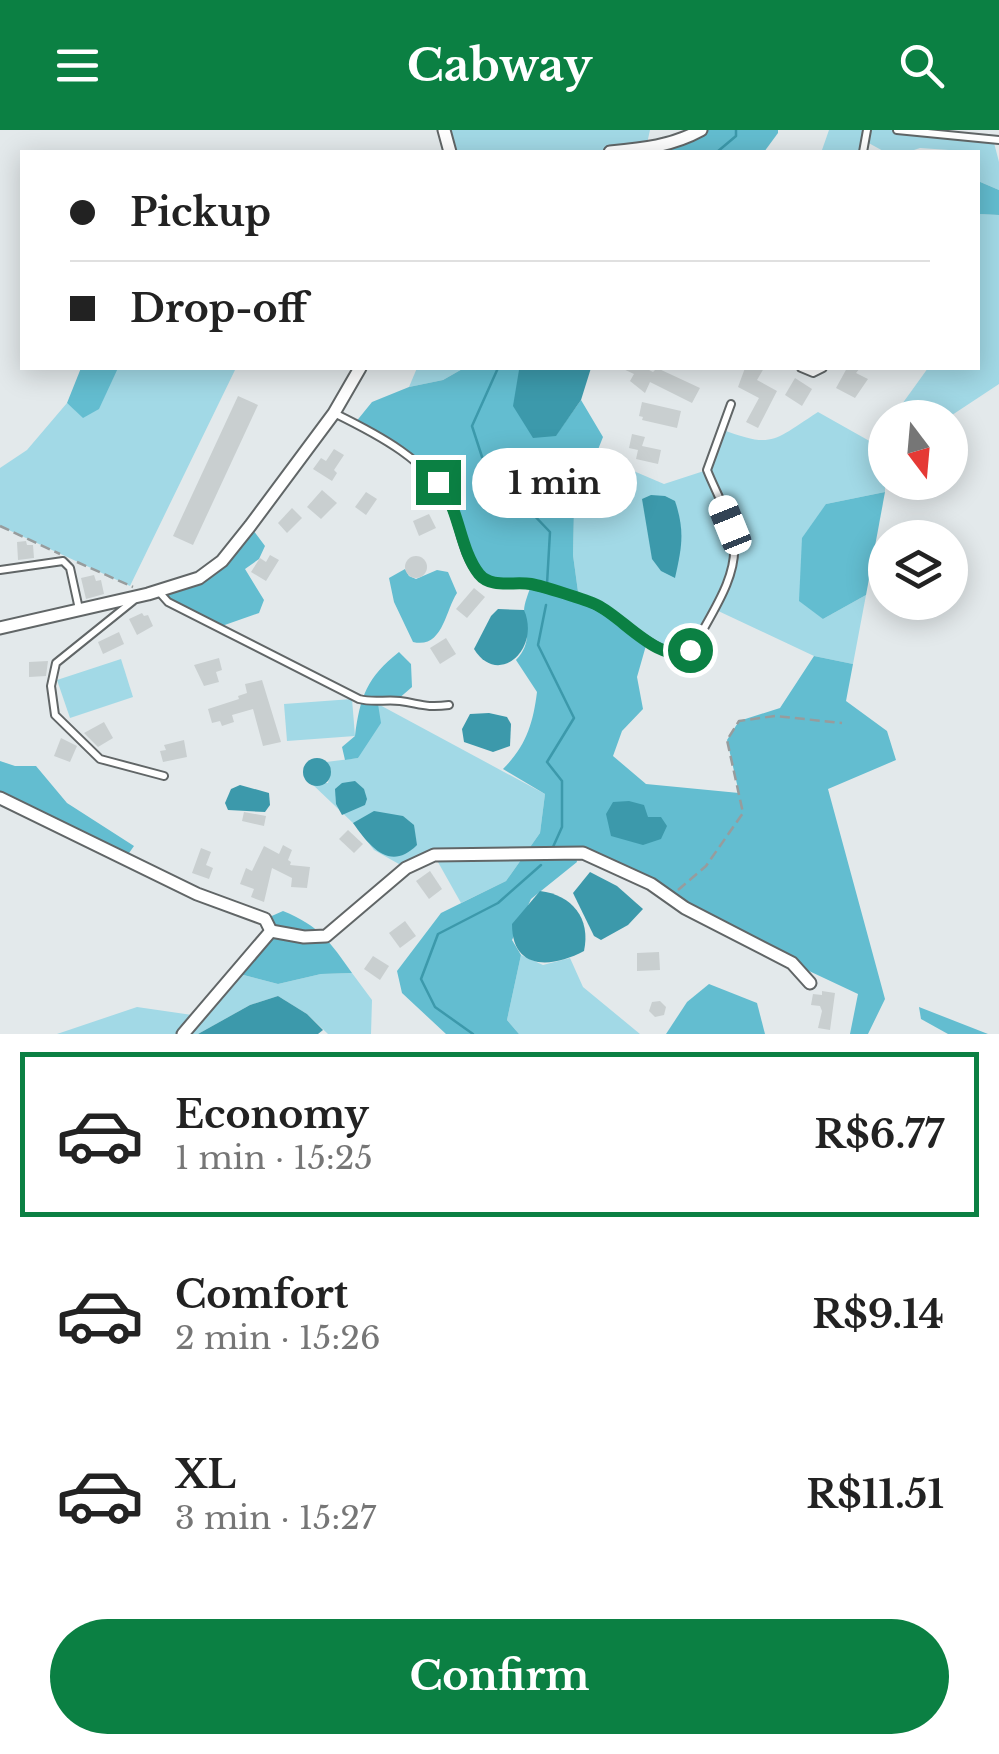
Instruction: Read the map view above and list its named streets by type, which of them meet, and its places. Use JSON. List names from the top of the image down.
{
  "north": "bottom",
  "page": {
    "header": "Cabway",
    "banner": ["Pickup", "Drop-off"],
    "bubble": "1 min",
    "list": [
      {
        "name": "Economy",
        "note": "1 min · 15:25",
        "value": "R$6.77"
      },
      {
        "name": "Comfort",
        "note": "2 min · 15:26",
        "value": "R$9.14"
      },
      {
        "name": "XL",
        "note": "3 min · 15:27",
        "value": "R$11.51"
      }
    ],
    "buttons": "Confirm"
  }
}
